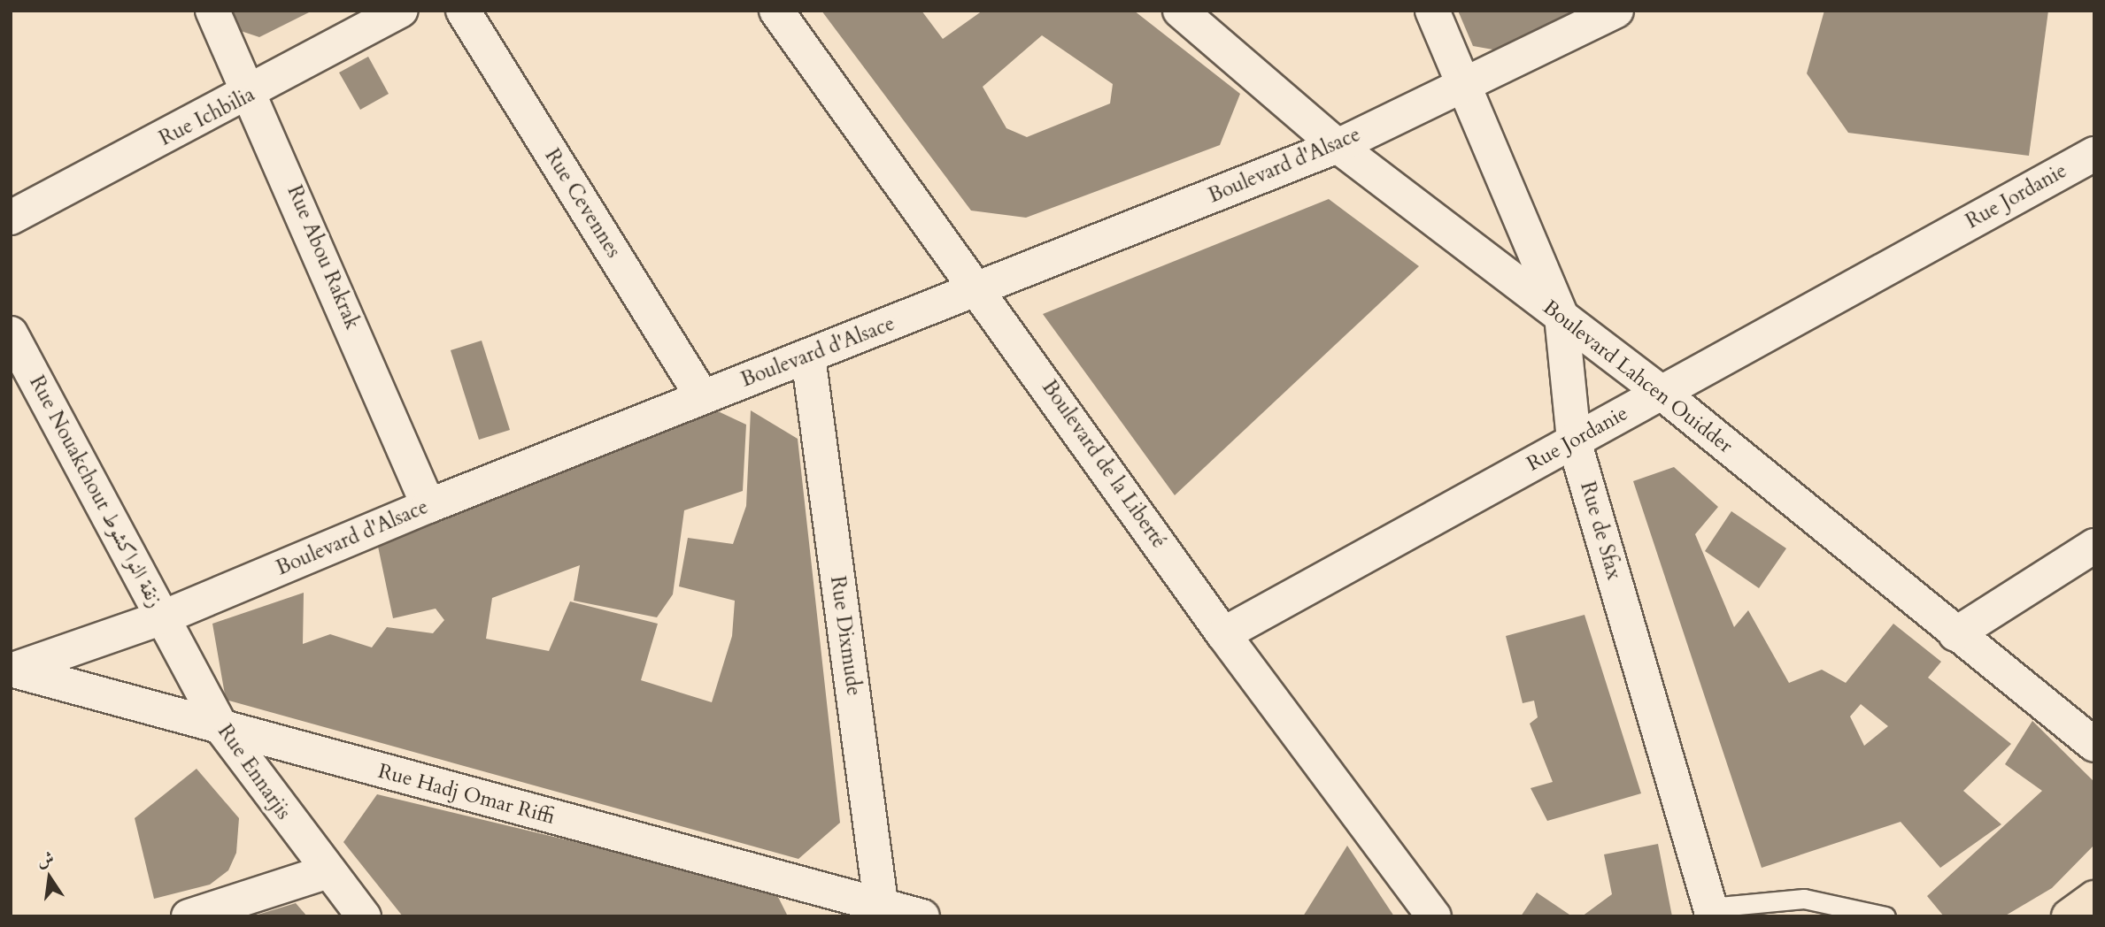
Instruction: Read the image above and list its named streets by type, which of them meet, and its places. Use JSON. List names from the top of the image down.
{
  "streets": {
    "street": [
      "Rue Ichbilia",
      "Boulevard d'Alsace",
      "Rue Jordanie",
      "Rue Cevennes",
      "Rue Abou Rakrak",
      "Boulevard Lahcen Ouidder",
      "Boulevard de la Liberté",
      "Rue Nouakchout زنقة النواكشوط",
      "Rue de Sfax",
      "Rue Dixmude",
      "Rue Ennarjis",
      "Rue Hadj Omar Riffi"
    ]
  },
  "crossings": [
    ["Rue Ichbilia", "Rue Abou Rakrak"],
    ["Boulevard d'Alsace", "Rue Cevennes"],
    ["Boulevard d'Alsace", "Rue Abou Rakrak"],
    ["Boulevard d'Alsace", "Boulevard Lahcen Ouidder"],
    ["Boulevard d'Alsace", "Boulevard de la Liberté"],
    ["Boulevard d'Alsace", "Rue Nouakchout زنقة النواكشوط"],
    ["Boulevard d'Alsace", "Rue de Sfax"],
    ["Boulevard d'Alsace", "Rue Dixmude"],
    ["Boulevard d'Alsace", "Rue Ennarjis"],
    ["Boulevard d'Alsace", "Rue Hadj Omar Riffi"],
    ["Rue Jordanie", "Boulevard Lahcen Ouidder"],
    ["Rue Jordanie", "Boulevard de la Liberté"],
    ["Rue Jordanie", "Rue de Sfax"],
    ["Boulevard Lahcen Ouidder", "Rue de Sfax"],
    ["Rue Nouakchout زنقة النواكشوط", "Rue Ennarjis"],
    ["Rue Dixmude", "Rue Hadj Omar Riffi"],
    ["Rue Ennarjis", "Rue Hadj Omar Riffi"]
  ],
  "north": "top"
}
